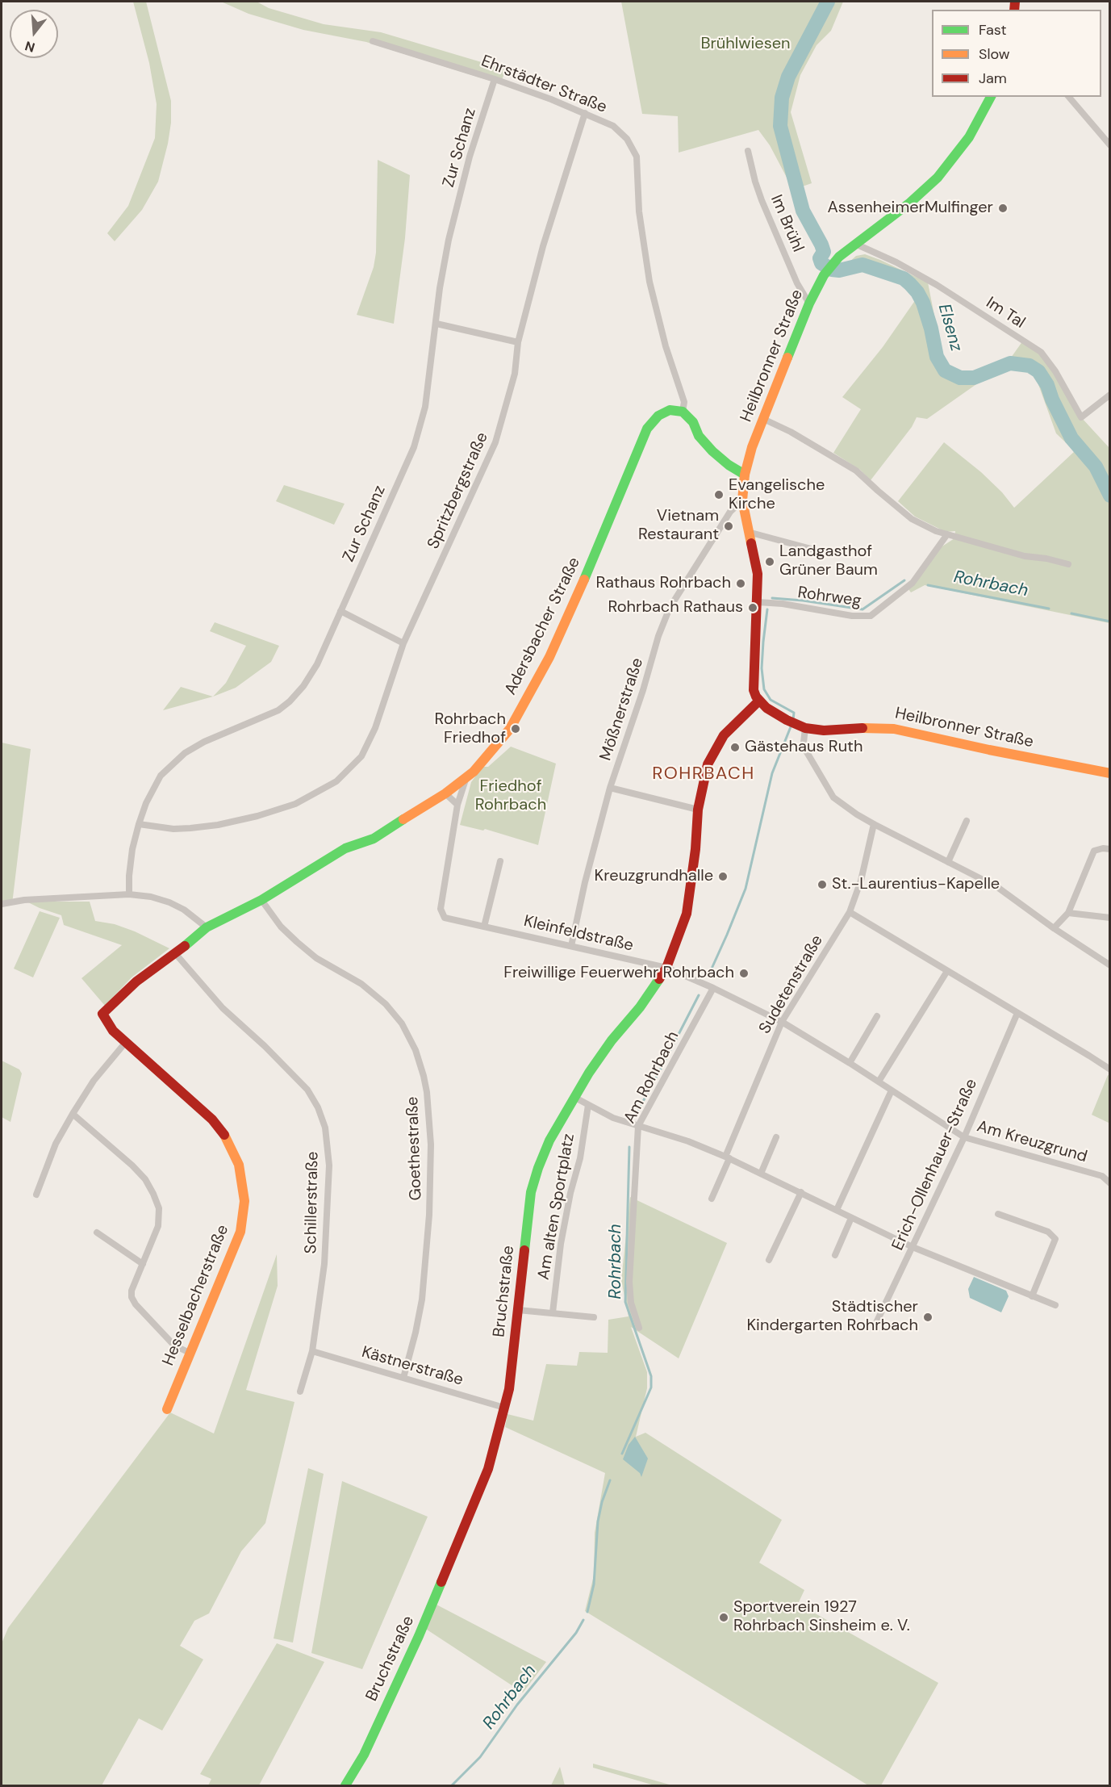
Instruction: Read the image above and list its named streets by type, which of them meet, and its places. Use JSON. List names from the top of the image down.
{
  "streets": {
    "street": [
      "Ehrstädter Straße",
      "Zur Schanz",
      "Im Brühl",
      "Im Tal",
      "Heilbronner Straße",
      "Spritzbergstraße",
      "Rohrweg",
      "Adersbacher Straße",
      "Mößnerstraße",
      "Kleinfeldstraße",
      "Sudetenstraße",
      "Am Rohrbach",
      "Am Kreuzgrund",
      "Goethestraße",
      "Erich-Ollenhauer-Straße",
      "Schillerstraße",
      "Am alten Sportplatz",
      "Bruchstraße",
      "Hesselbacherstraße",
      "Kästnerstraße"
    ]
  },
  "crossings": [
    ["Ehrstädter Straße", "Zur Schanz"],
    ["Ehrstädter Straße", "Spritzbergstraße"],
    ["Ehrstädter Straße", "Adersbacher Straße"],
    ["Zur Schanz", "Spritzbergstraße"],
    ["Im Brühl", "Heilbronner Straße"],
    ["Im Tal", "Heilbronner Straße"],
    ["Heilbronner Straße", "Rohrweg"],
    ["Heilbronner Straße", "Mößnerstraße"],
    ["Heilbronner Straße", "Bruchstraße"],
    ["Adersbacher Straße", "Kleinfeldstraße"],
    ["Adersbacher Straße", "Goethestraße"],
    ["Adersbacher Straße", "Schillerstraße"],
    ["Adersbacher Straße", "Hesselbacherstraße"],
    ["Mößnerstraße", "Kleinfeldstraße"],
    ["Kleinfeldstraße", "Am Kreuzgrund"],
    ["Kleinfeldstraße", "Bruchstraße"],
    ["Sudetenstraße", "Am Kreuzgrund"],
    ["Am Rohrbach", "Am Kreuzgrund"],
    ["Am Kreuzgrund", "Erich-Ollenhauer-Straße"],
    ["Am Kreuzgrund", "Bruchstraße"],
    ["Goethestraße", "Kästnerstraße"],
    ["Schillerstraße", "Kästnerstraße"],
    ["Bruchstraße", "Kästnerstraße"]
  ],
  "districts": ["ROHRBACH"],
  "water": ["Elsenz", "Rohrbach"],
  "parks": ["Brühlwiesen", "Friedhof Rohrbach"],
  "places": [
    "AssenheimerMulfinger",
    "Evangelische Kirche",
    "Vietnam Restaurant",
    "Landgasthof Grüner Baum",
    "Rathaus Rohrbach",
    "Rohrbach Rathaus",
    "Rohrbach Friedhof",
    "Gästehaus Ruth",
    "Kreuzgrundhalle",
    "St.-Laurentius-Kapelle",
    "Freiwillige Feuerwehr Rohrbach",
    "Städtischer Kindergarten Rohrbach",
    "Sportverein 1927 Rohrbach Sinsheim e. V."
  ],
  "legend": ["Fast", "Slow", "Jam"],
  "north": "bottom"
}
